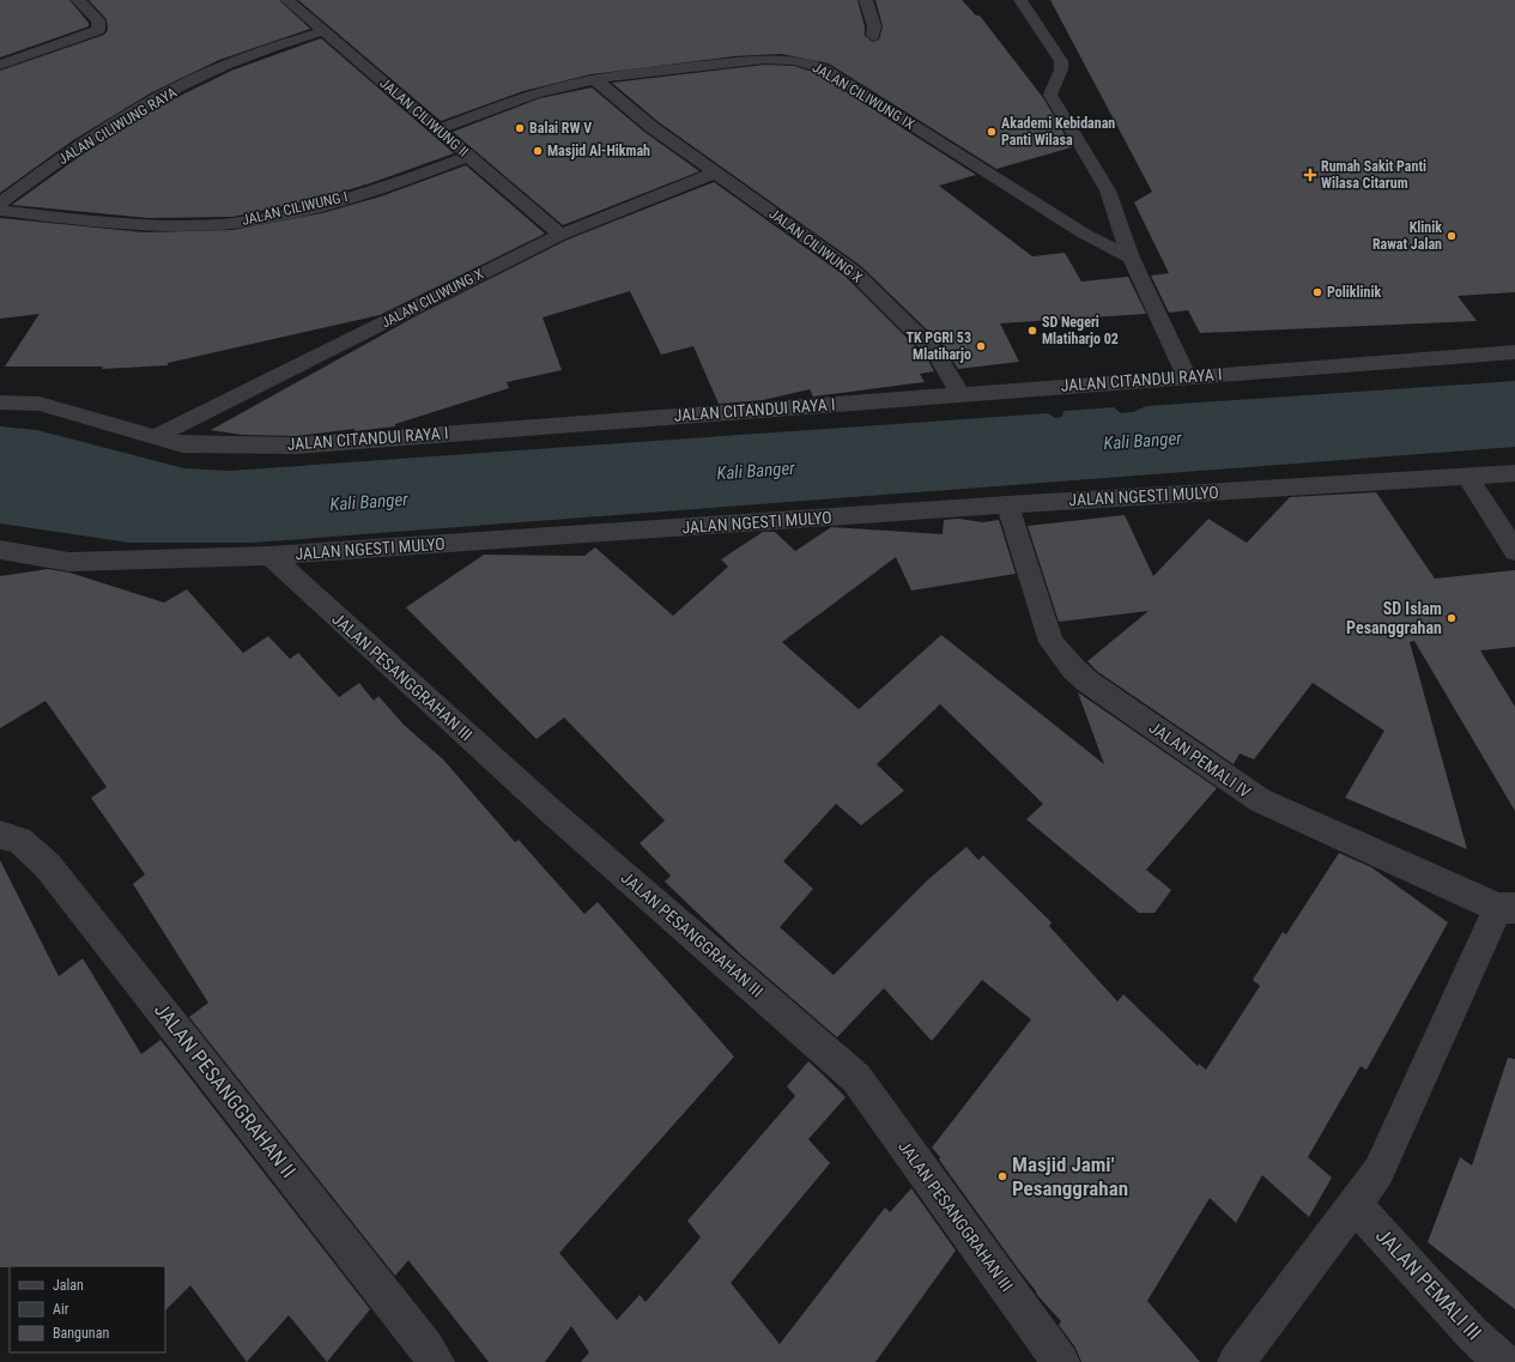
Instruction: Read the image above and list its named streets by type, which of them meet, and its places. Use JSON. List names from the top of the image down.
{
  "streets": {
    "street": [
      "JALAN CILIWUNG IX",
      "JALAN CILIWUNG II",
      "JALAN CILIWUNG RAYA",
      "JALAN CILIWUNG I",
      "JALAN CILIWUNG X",
      "JALAN CITANDUI RAYA I",
      "JALAN NGESTI MULYO",
      "JALAN PESANGGRAHAN III",
      "JALAN PEMALI IV",
      "JALAN PESANGGRAHAN II",
      "JALAN PEMALI III"
    ]
  },
  "crossings": [
    ["JALAN CILIWUNG IX", "JALAN CILIWUNG II"],
    ["JALAN CILIWUNG IX", "JALAN CILIWUNG X"],
    ["JALAN CILIWUNG II", "JALAN CILIWUNG RAYA"],
    ["JALAN CILIWUNG II", "JALAN CILIWUNG I"],
    ["JALAN CILIWUNG II", "JALAN CILIWUNG X"],
    ["JALAN CILIWUNG X", "JALAN CITANDUI RAYA I"],
    ["JALAN NGESTI MULYO", "JALAN PESANGGRAHAN III"],
    ["JALAN NGESTI MULYO", "JALAN PEMALI IV"]
  ],
  "water": ["Kali Banger"],
  "places": {
    "other": [
      "Balai RW V",
      "Akademi Kebidanan Panti Wilasa",
      "Masjid Al-Hikmah",
      "Klinik Rawat Jalan",
      "Poliklinik",
      "SD Negeri Mlatiharjo 02",
      "TK PGRI 53 Mlatiharjo",
      "SD Islam Pesanggrahan",
      "Masjid Jami' Pesanggrahan"
    ],
    "health": ["Rumah Sakit Panti Wilasa Citarum"]
  },
  "legend": ["Jalan", "Air", "Bangunan"]
}
